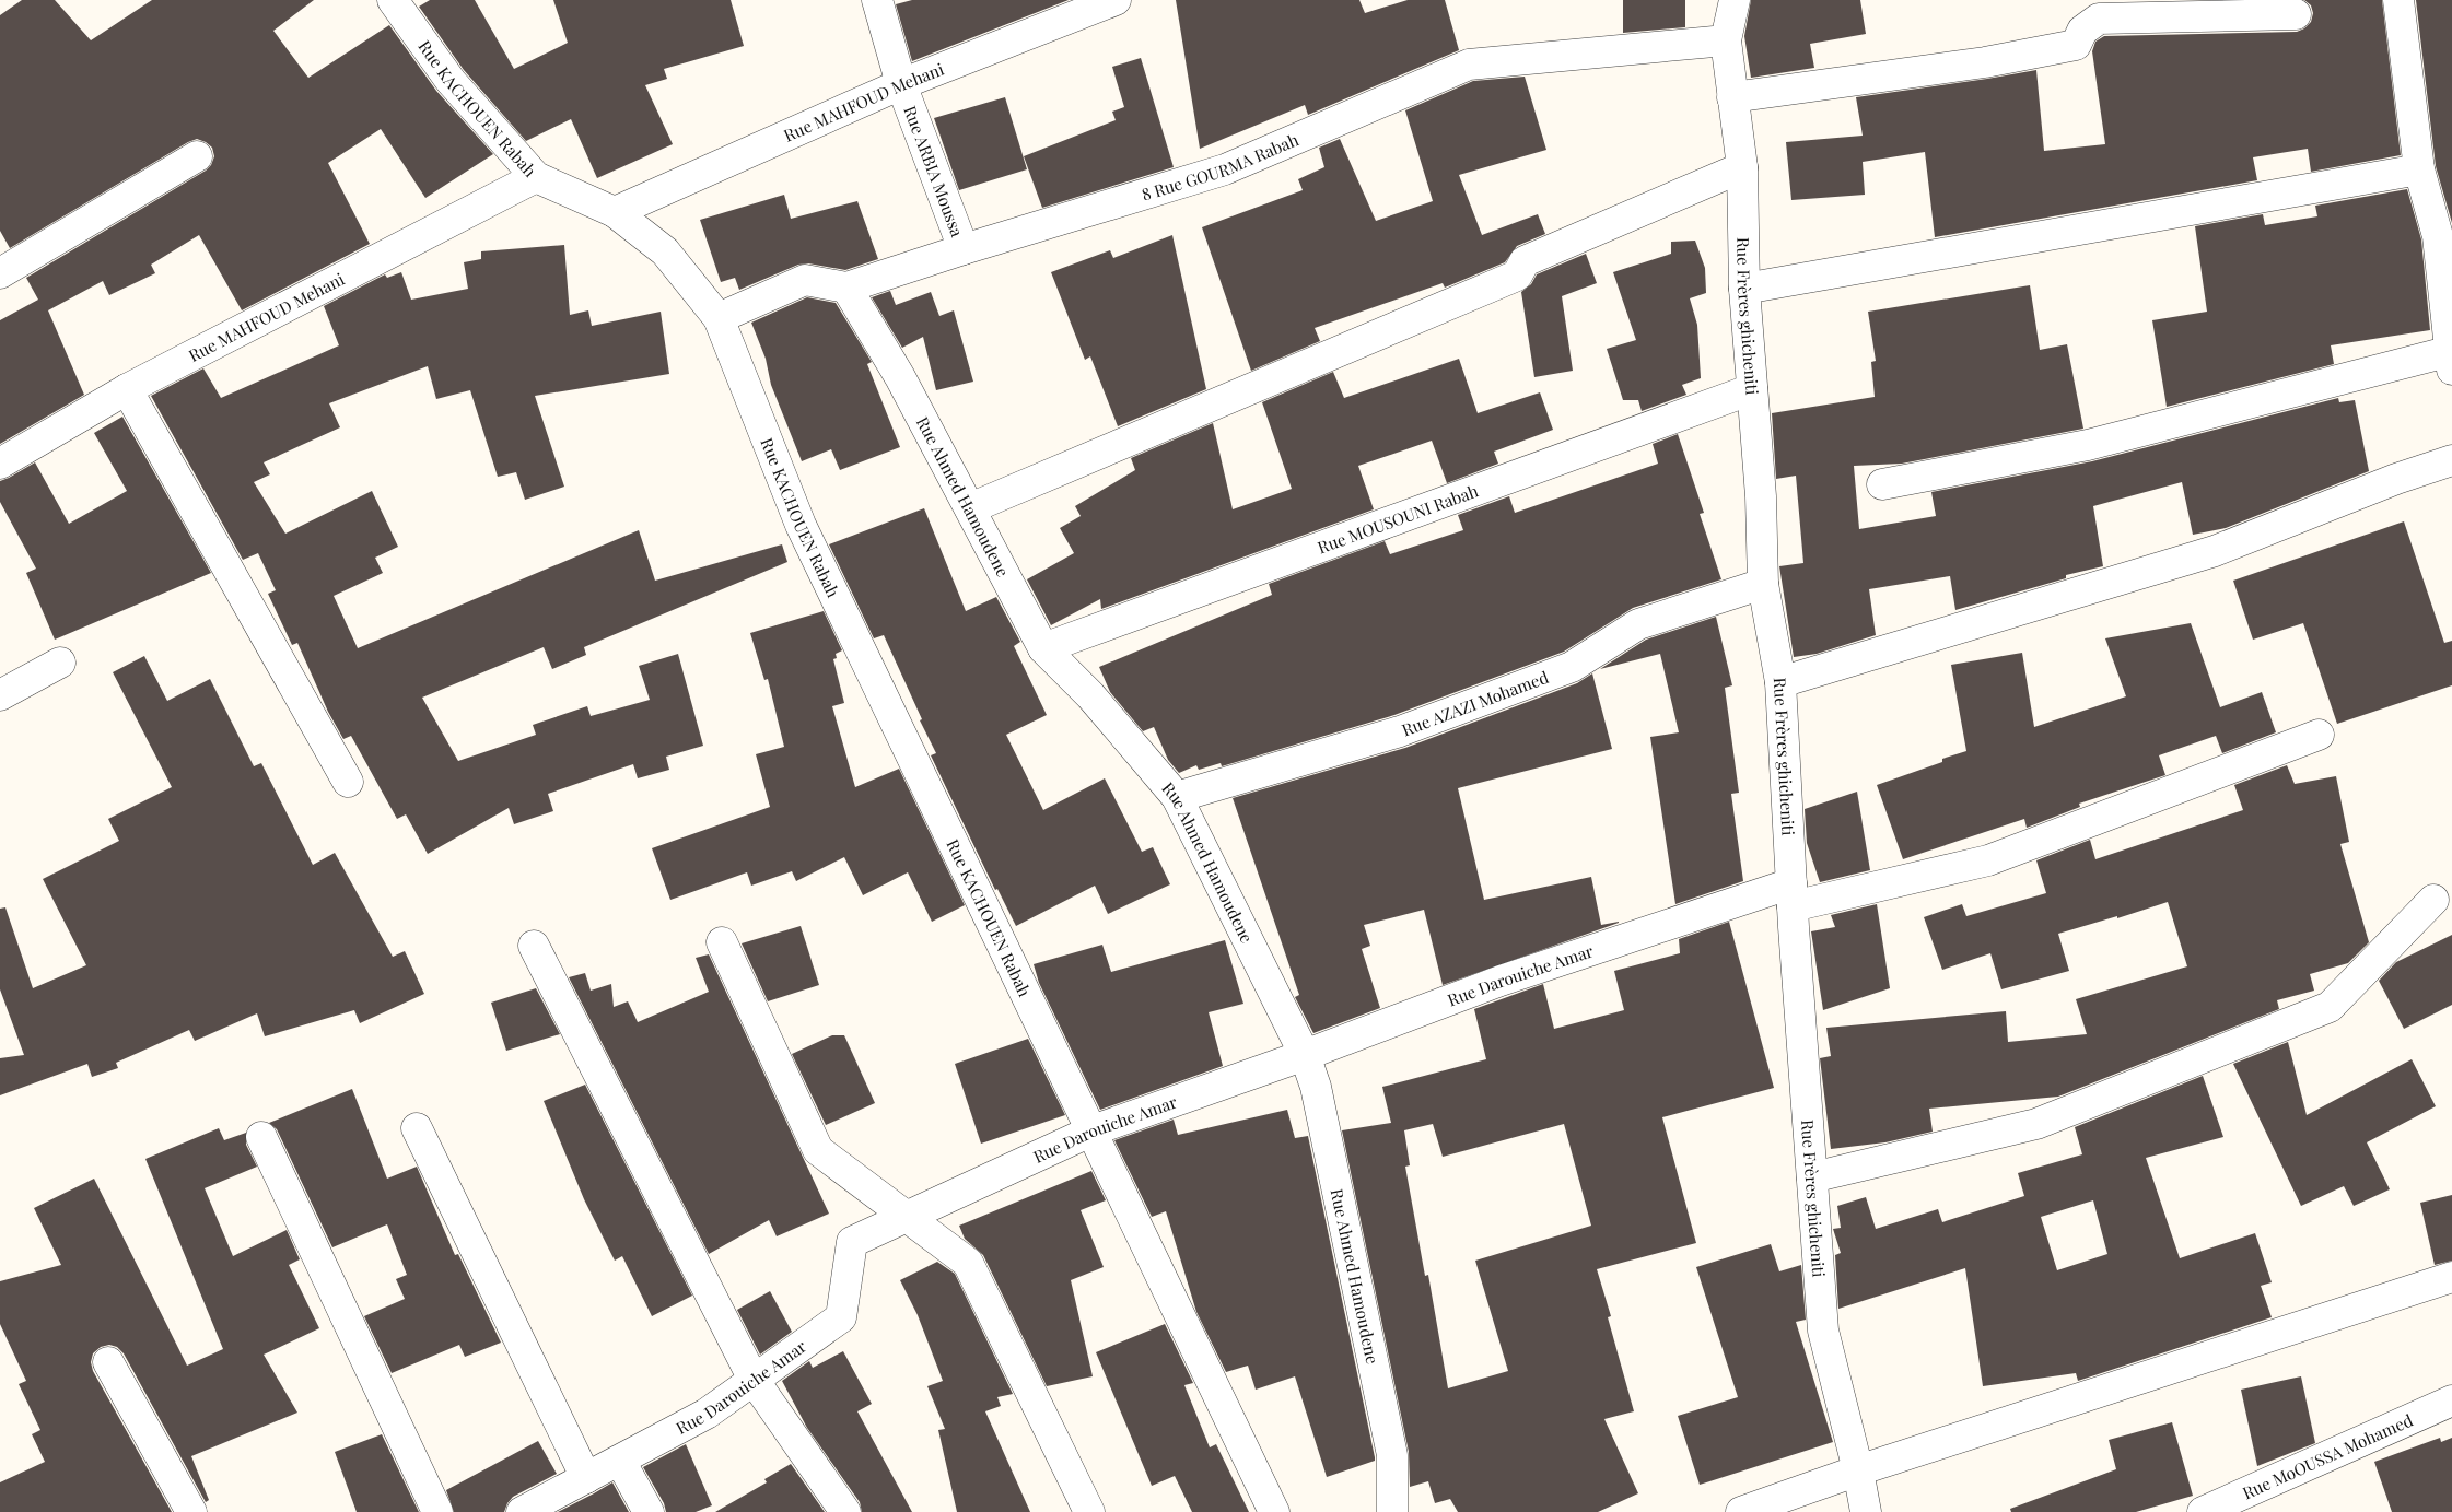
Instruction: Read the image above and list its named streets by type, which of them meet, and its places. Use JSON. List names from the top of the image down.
{
  "streets": {
    "street": [
      "Rue MAHFOUD Mehani",
      "Rue KACHOUEN Rabah",
      "8 Rue GOURMA Rabah",
      "Rue ARBIA Moussa",
      "Rue Frères ghicheniti",
      "Rue Ahmed Hamoudene",
      "Rue MOUSOUNI Rabah",
      "Rue AZAZI Mohamed",
      "Rue Darouiche Amar",
      "Rue MoOUSSA Mohamed"
    ]
  },
  "crossings": [
    ["Rue MAHFOUD Mehani", "Rue KACHOUEN Rabah"],
    ["Rue MAHFOUD Mehani", "Rue ARBIA Moussa"],
    ["Rue KACHOUEN Rabah", "8 Rue GOURMA Rabah"],
    ["Rue KACHOUEN Rabah", "Rue Darouiche Amar"],
    ["8 Rue GOURMA Rabah", "Rue ARBIA Moussa"],
    ["8 Rue GOURMA Rabah", "Rue Frères ghicheniti"],
    ["8 Rue GOURMA Rabah", "Rue Ahmed Hamoudene"],
    ["Rue Frères ghicheniti", "Rue MOUSOUNI Rabah"],
    ["Rue Frères ghicheniti", "Rue AZAZI Mohamed"],
    ["Rue Frères ghicheniti", "Rue Darouiche Amar"],
    ["Rue Ahmed Hamoudene", "Rue MOUSOUNI Rabah"],
    ["Rue Ahmed Hamoudene", "Rue AZAZI Mohamed"],
    ["Rue Ahmed Hamoudene", "Rue Darouiche Amar"]
  ]
}
